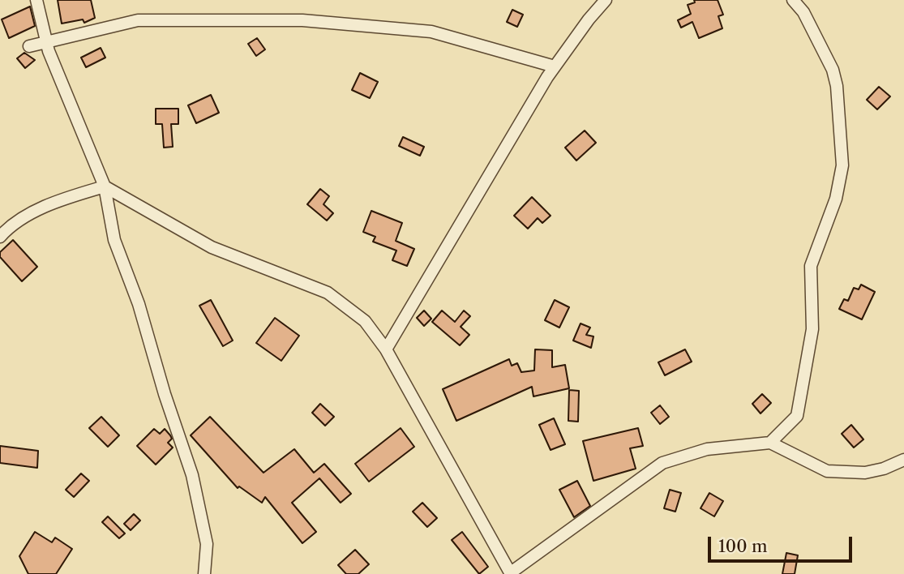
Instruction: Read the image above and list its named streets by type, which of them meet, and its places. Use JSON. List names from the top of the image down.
{
  "scale_bar": "100 m"
}
